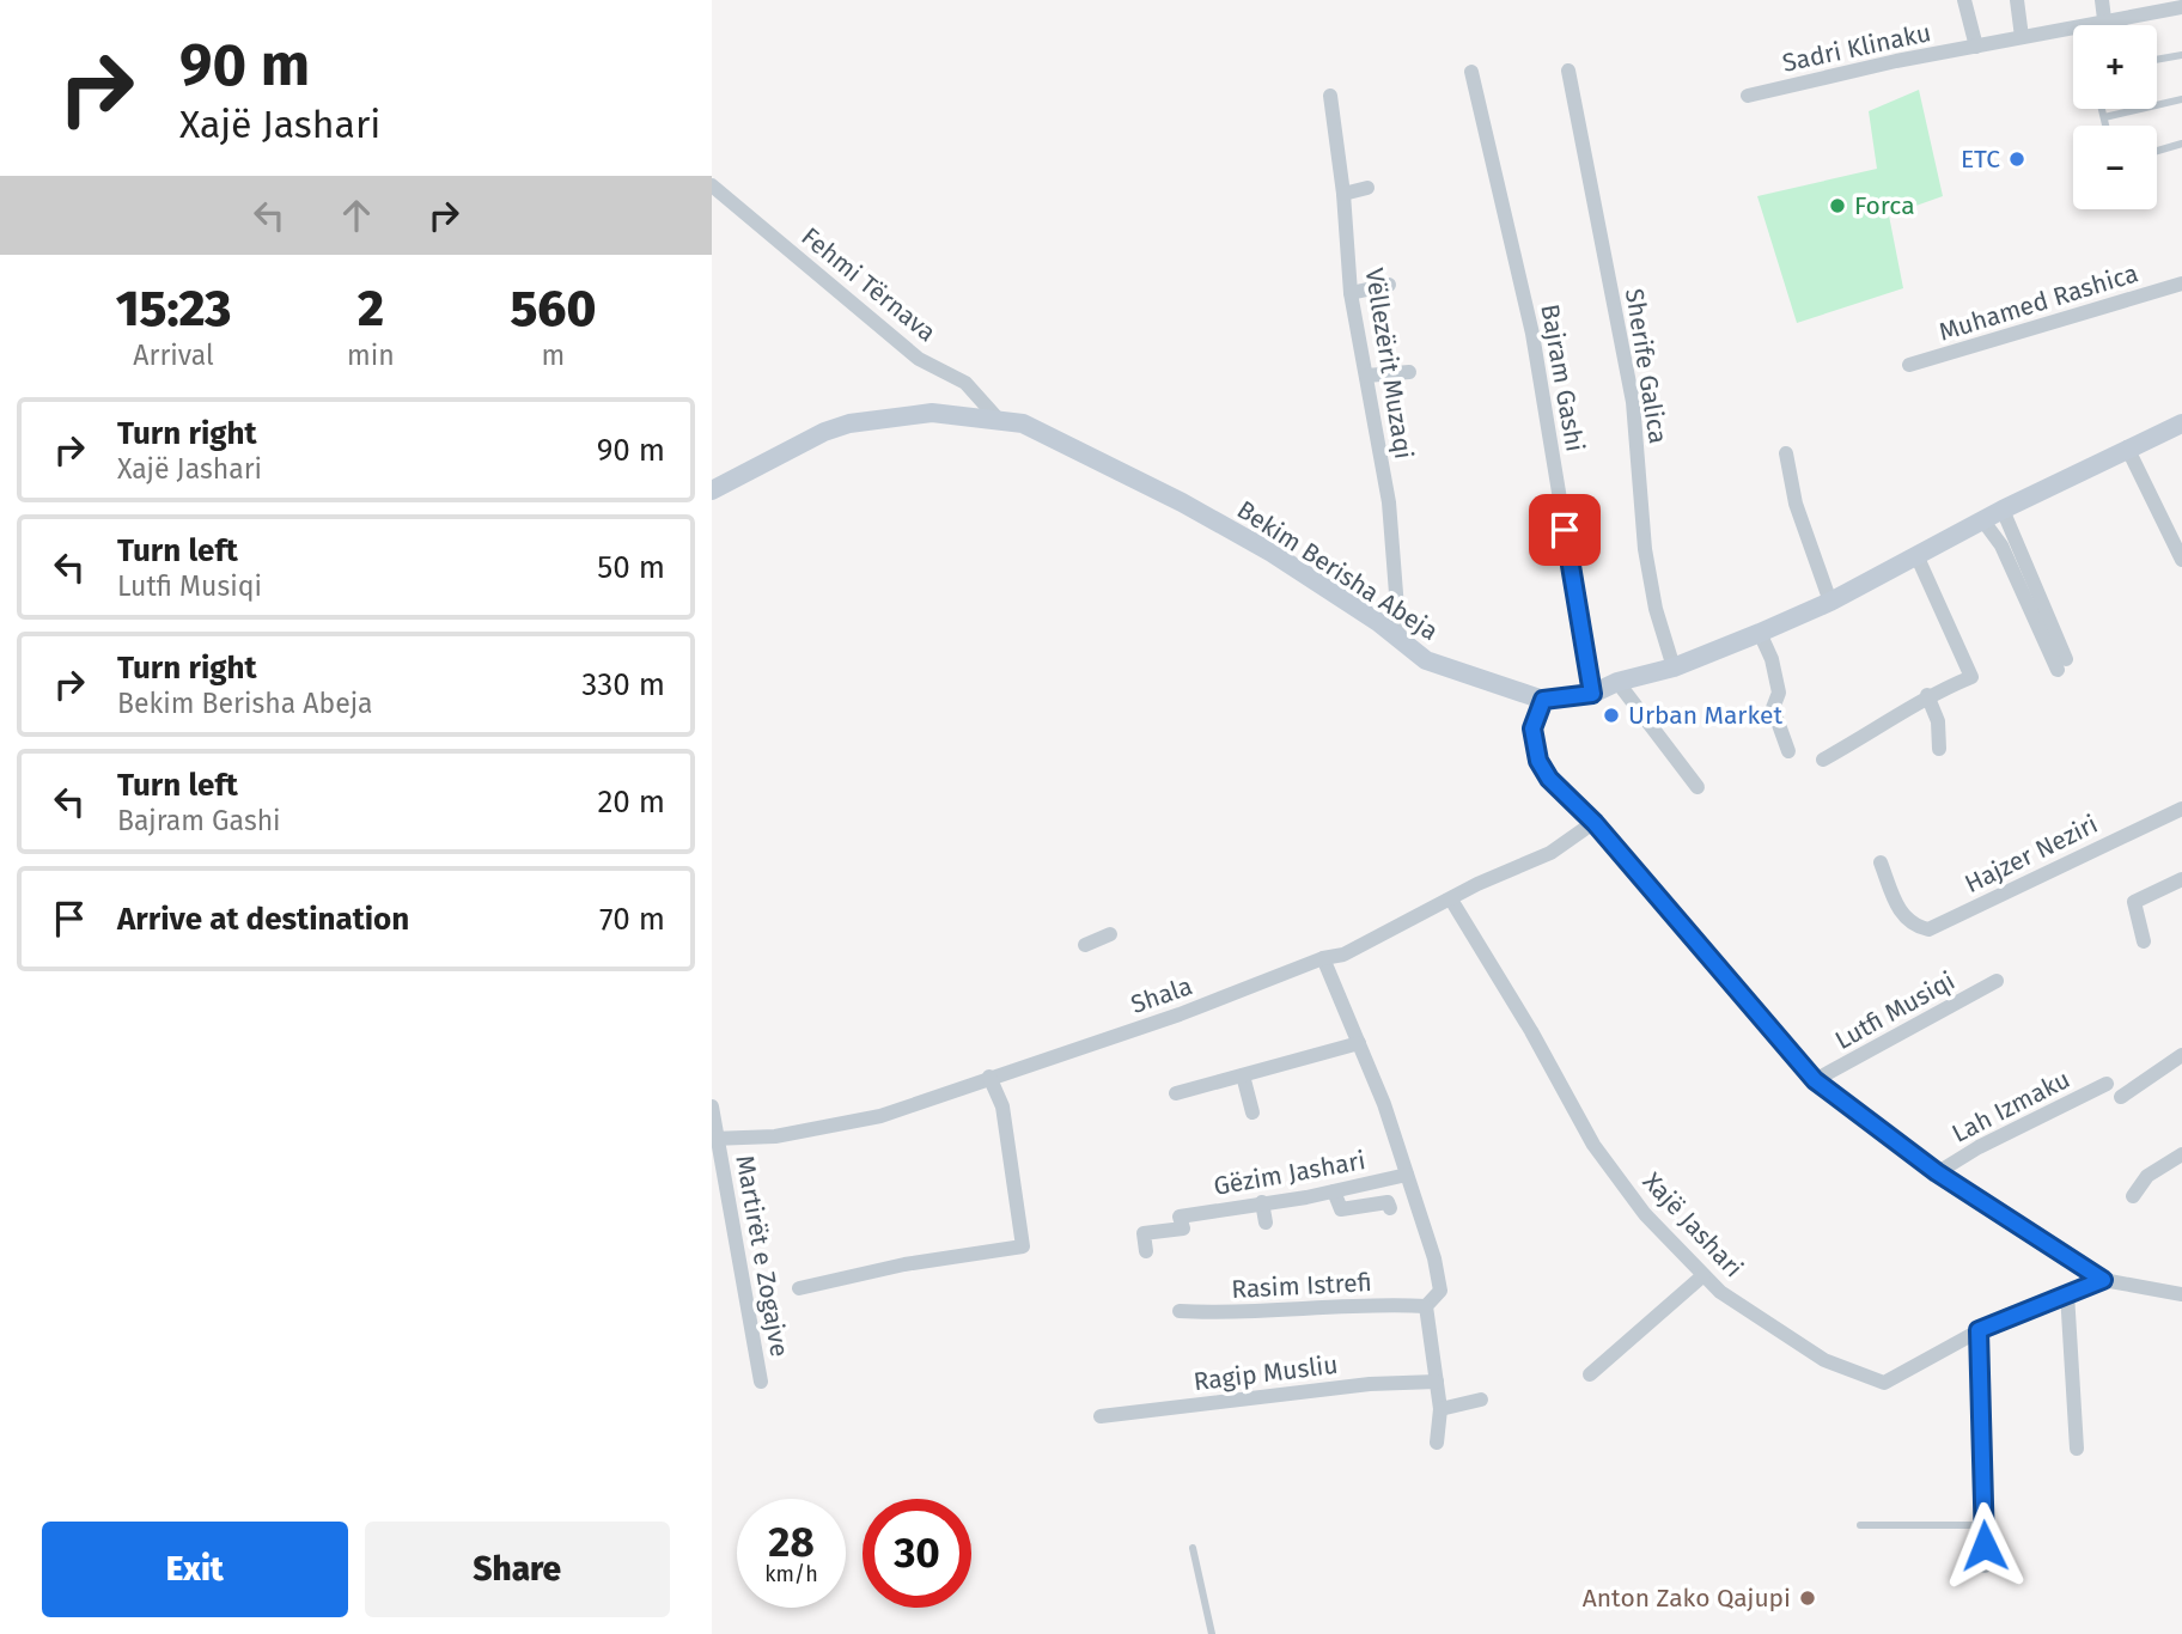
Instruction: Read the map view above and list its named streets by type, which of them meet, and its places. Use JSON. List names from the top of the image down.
{
  "streets": {
    "street": [
      "Sadri Klinaku",
      "Fehmi Tërnava",
      "Muhamed Rashica",
      "Vëllezërit Muzaqi",
      "Sherife Galica",
      "Bajram Gashi",
      "Bekim Berisha Abeja",
      "Hajzer Neziri",
      "Shala",
      "Lutfi Musiqi",
      "Lah Izmaku",
      "Gëzim Jashari",
      "Xajë Jashari",
      "Martirët e Zogajve",
      "Rasim Istrefi",
      "Ragip Musliu"
    ]
  },
  "crossings": [
    ["Fehmi Tërnava", "Bekim Berisha Abeja"],
    ["Vëllezërit Muzaqi", "Bekim Berisha Abeja"],
    ["Sherife Galica", "Bekim Berisha Abeja"],
    ["Bajram Gashi", "Bekim Berisha Abeja"],
    ["Bekim Berisha Abeja", "Lutfi Musiqi"],
    ["Shala", "Lutfi Musiqi"],
    ["Shala", "Gëzim Jashari"],
    ["Shala", "Xajë Jashari"],
    ["Shala", "Martirët e Zogajve"],
    ["Lutfi Musiqi", "Lah Izmaku"],
    ["Lutfi Musiqi", "Xajë Jashari"],
    ["Gëzim Jashari", "Rasim Istrefi"],
    ["Gëzim Jashari", "Ragip Musliu"]
  ],
  "places": [
    "ETC",
    "Forca",
    "Urban Market",
    "Anton Zako Qajupi"
  ],
  "page": {
    "turn": ["90 m", "Xajë Jashari"],
    "map_buttons": ["+", "−"],
    "eta": [
      "15:23",
      "Arrival",
      "2",
      "min",
      "560",
      "m"
    ],
    "list": [
      {
        "name": "Turn right",
        "note": "Xajë Jashari",
        "value": "90 m"
      },
      {
        "name": "Turn left",
        "note": "Lutfi Musiqi",
        "value": "50 m"
      },
      {
        "name": "Turn right",
        "note": "Bekim Berisha Abeja",
        "value": "330 m"
      },
      {
        "name": "Turn left",
        "note": "Bajram Gashi",
        "value": "20 m"
      },
      {
        "name": "Arrive at destination",
        "value": "70 m"
      }
    ],
    "speed": "28 km/h",
    "limit": "30",
    "buttons": ["Exit", "Share"]
  }
}
